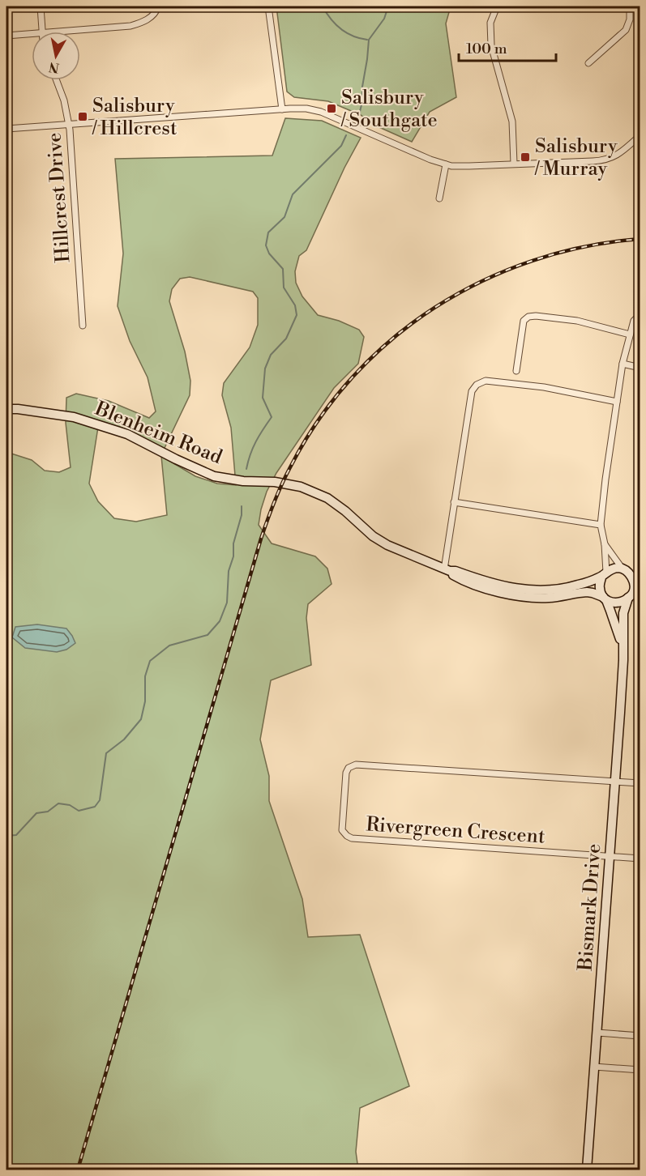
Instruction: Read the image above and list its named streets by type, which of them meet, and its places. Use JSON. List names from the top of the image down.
{
  "streets": {
    "main road": ["Blenheim Road", "Bismark Drive"],
    "street": ["Hillcrest Drive", "Rivergreen Crescent"]
  },
  "crossings": [
    ["Blenheim Road", "Bismark Drive"],
    ["Rivergreen Crescent", "Bismark Drive"]
  ],
  "places": {
    "transit": ["Salisbury / Southgate", "Salisbury / Hillcrest", "Salisbury / Murray"]
  },
  "scale_bar": "100 m",
  "north": "bottom"
}
